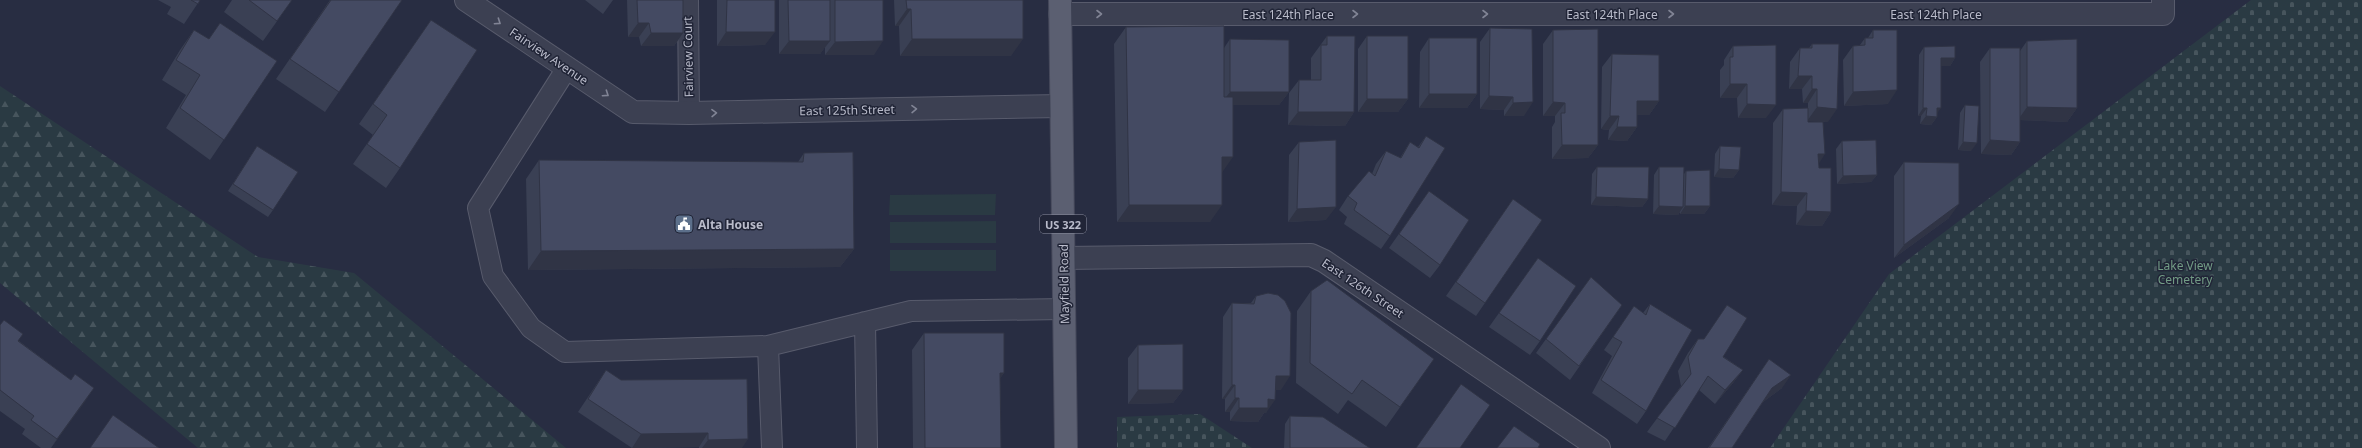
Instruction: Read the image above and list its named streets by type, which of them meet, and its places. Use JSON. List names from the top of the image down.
{
  "streets": {
    "main road": ["US 322", "Mayfield Road"],
    "street": [
      "East 124th Place",
      "Fairview Avenue",
      "East 125th Street",
      "East 126th Street"
    ],
    "lane": ["Fairview Court"]
  },
  "crossings": [
    ["East 124th Place", "Mayfield Road"],
    ["Fairview Avenue", "East 125th Street"],
    ["Fairview Court", "East 125th Street"],
    ["East 125th Street", "Mayfield Road"],
    ["Mayfield Road", "East 126th Street"]
  ],
  "one_way": ["East 124th Place", "Fairview Avenue", "East 125th Street"],
  "parks": ["Lake View Cemetery"],
  "places": {
    "public building": ["Alta House"]
  }
}
